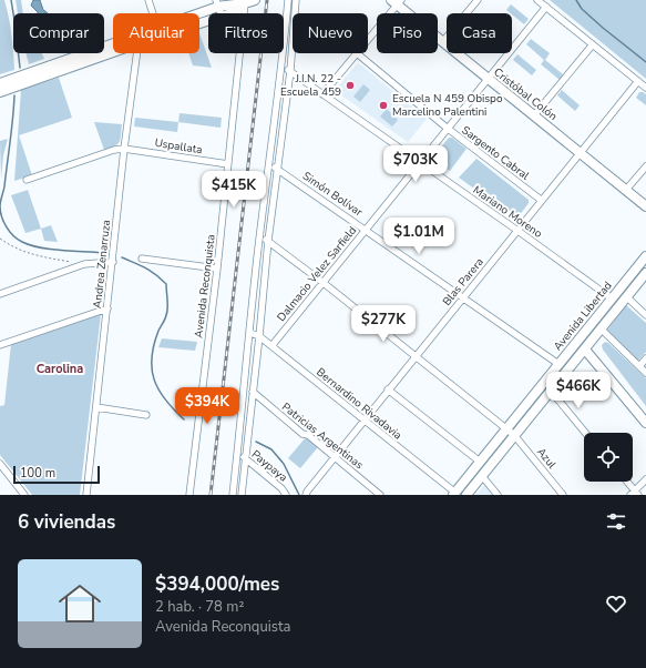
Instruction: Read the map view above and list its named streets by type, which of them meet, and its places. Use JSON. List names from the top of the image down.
{
  "streets": {
    "street": [
      "Cristóbal Colón",
      "Uspallata",
      "Sargento Cabral",
      "Simón Bolívar",
      "Mariano Moreno",
      "Andrea Zenarruza",
      "Dalmacio Velez Sarfield",
      "Blas Parera",
      "Avenida Reconquista",
      "Avenida Libertad",
      "Bernardino Rivadavia",
      "Patricias Argentinas",
      "Azul",
      "Paypaya"
    ]
  },
  "crossings": [
    ["Cristóbal Colón", "Dalmacio Velez Sarfield"],
    ["Cristóbal Colón", "Blas Parera"],
    ["Uspallata", "Andrea Zenarruza"],
    ["Uspallata", "Avenida Reconquista"],
    ["Sargento Cabral", "Dalmacio Velez Sarfield"],
    ["Sargento Cabral", "Blas Parera"],
    ["Simón Bolívar", "Dalmacio Velez Sarfield"],
    ["Simón Bolívar", "Blas Parera"],
    ["Simón Bolívar", "Avenida Libertad"],
    ["Mariano Moreno", "Dalmacio Velez Sarfield"],
    ["Mariano Moreno", "Blas Parera"],
    ["Mariano Moreno", "Avenida Libertad"],
    ["Dalmacio Velez Sarfield", "Bernardino Rivadavia"],
    ["Dalmacio Velez Sarfield", "Azul"],
    ["Blas Parera", "Bernardino Rivadavia"],
    ["Blas Parera", "Patricias Argentinas"],
    ["Blas Parera", "Azul"],
    ["Avenida Libertad", "Bernardino Rivadavia"],
    ["Avenida Libertad", "Azul"]
  ],
  "districts": ["Carolina"],
  "places": ["J.I.N. 22 - Escuela 459", "Escuela N 459 Obispo Marcelino Palentini"],
  "scale_bar": "100 m",
  "page": {
    "chip": [
      "Comprar",
      "Alquilar",
      "Filtros",
      "Nuevo",
      "Piso",
      "Casa"
    ],
    "price": [
      "$703K",
      "$415K",
      "$1.01M",
      "$277K",
      "$466K",
      "$394K"
    ],
    "scale": "100 m",
    "heading": "6 viviendas",
    "list": [
      {
        "name": "$394,000/mes",
        "note": "2 hab. · 78 m² · Avenida Reconquista"
      }
    ]
  }
}
